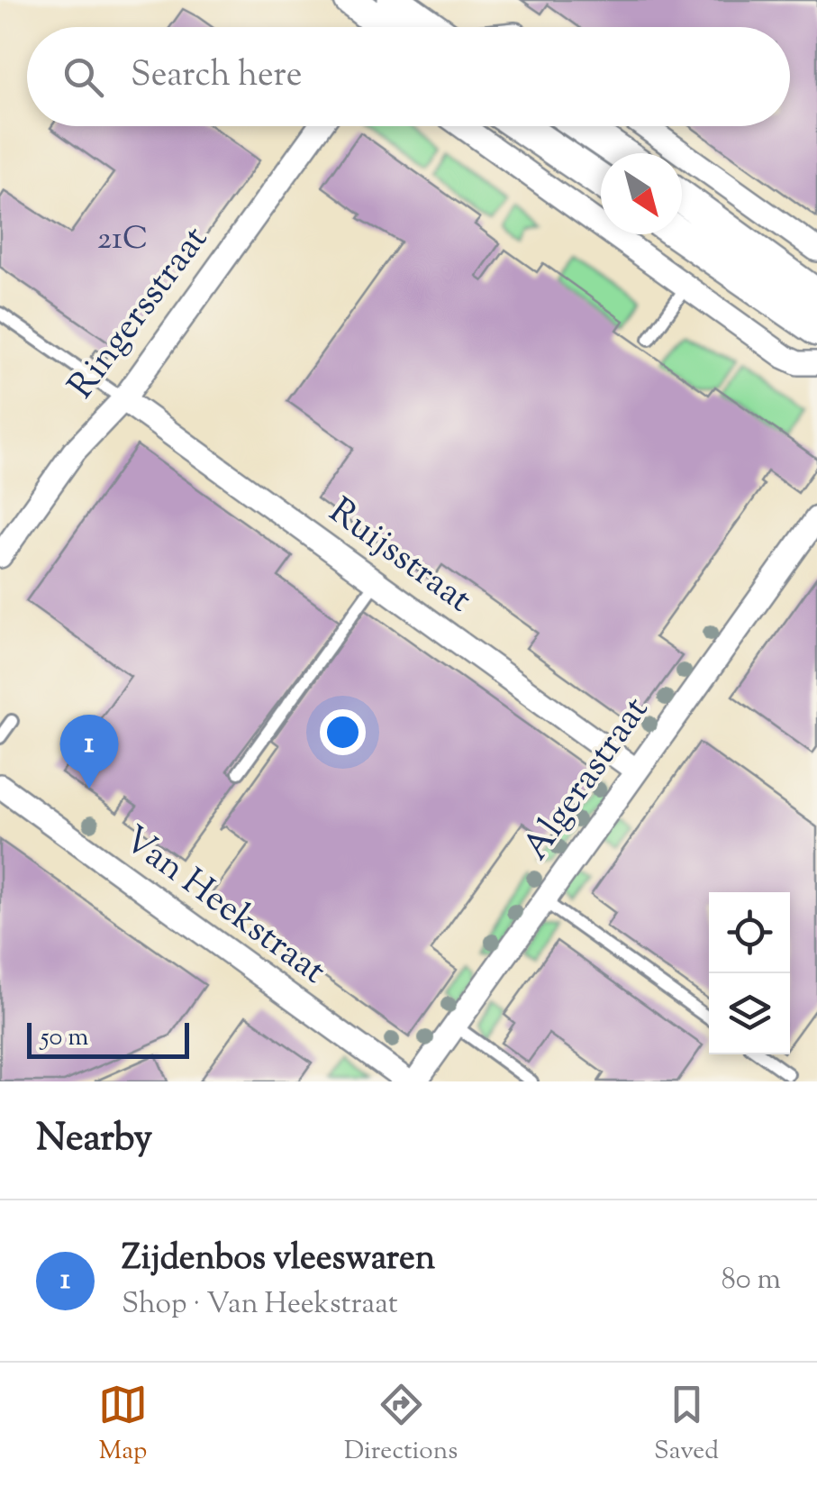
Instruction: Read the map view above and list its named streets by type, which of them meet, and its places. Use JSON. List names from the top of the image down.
{
  "streets": {
    "street": [
      "Ringersstraat",
      "Ruijsstraat",
      "Algerastraat",
      "Van Heekstraat"
    ]
  },
  "crossings": [
    ["Ringersstraat", "Ruijsstraat"],
    ["Ruijsstraat", "Algerastraat"]
  ],
  "house_numbers": ["21C"],
  "scale_bar": "50 m",
  "north": "bottom right",
  "page": {
    "search": "Search here",
    "pins": "1",
    "scale": "50 m",
    "heading": "Nearby",
    "list": [
      {
        "mark": "1",
        "name": "Zijdenbos vleeswaren",
        "note": "Shop · Van Heekstraat",
        "value": "80 m"
      }
    ],
    "nav": ["Map", "Directions", "Saved"]
  }
}
